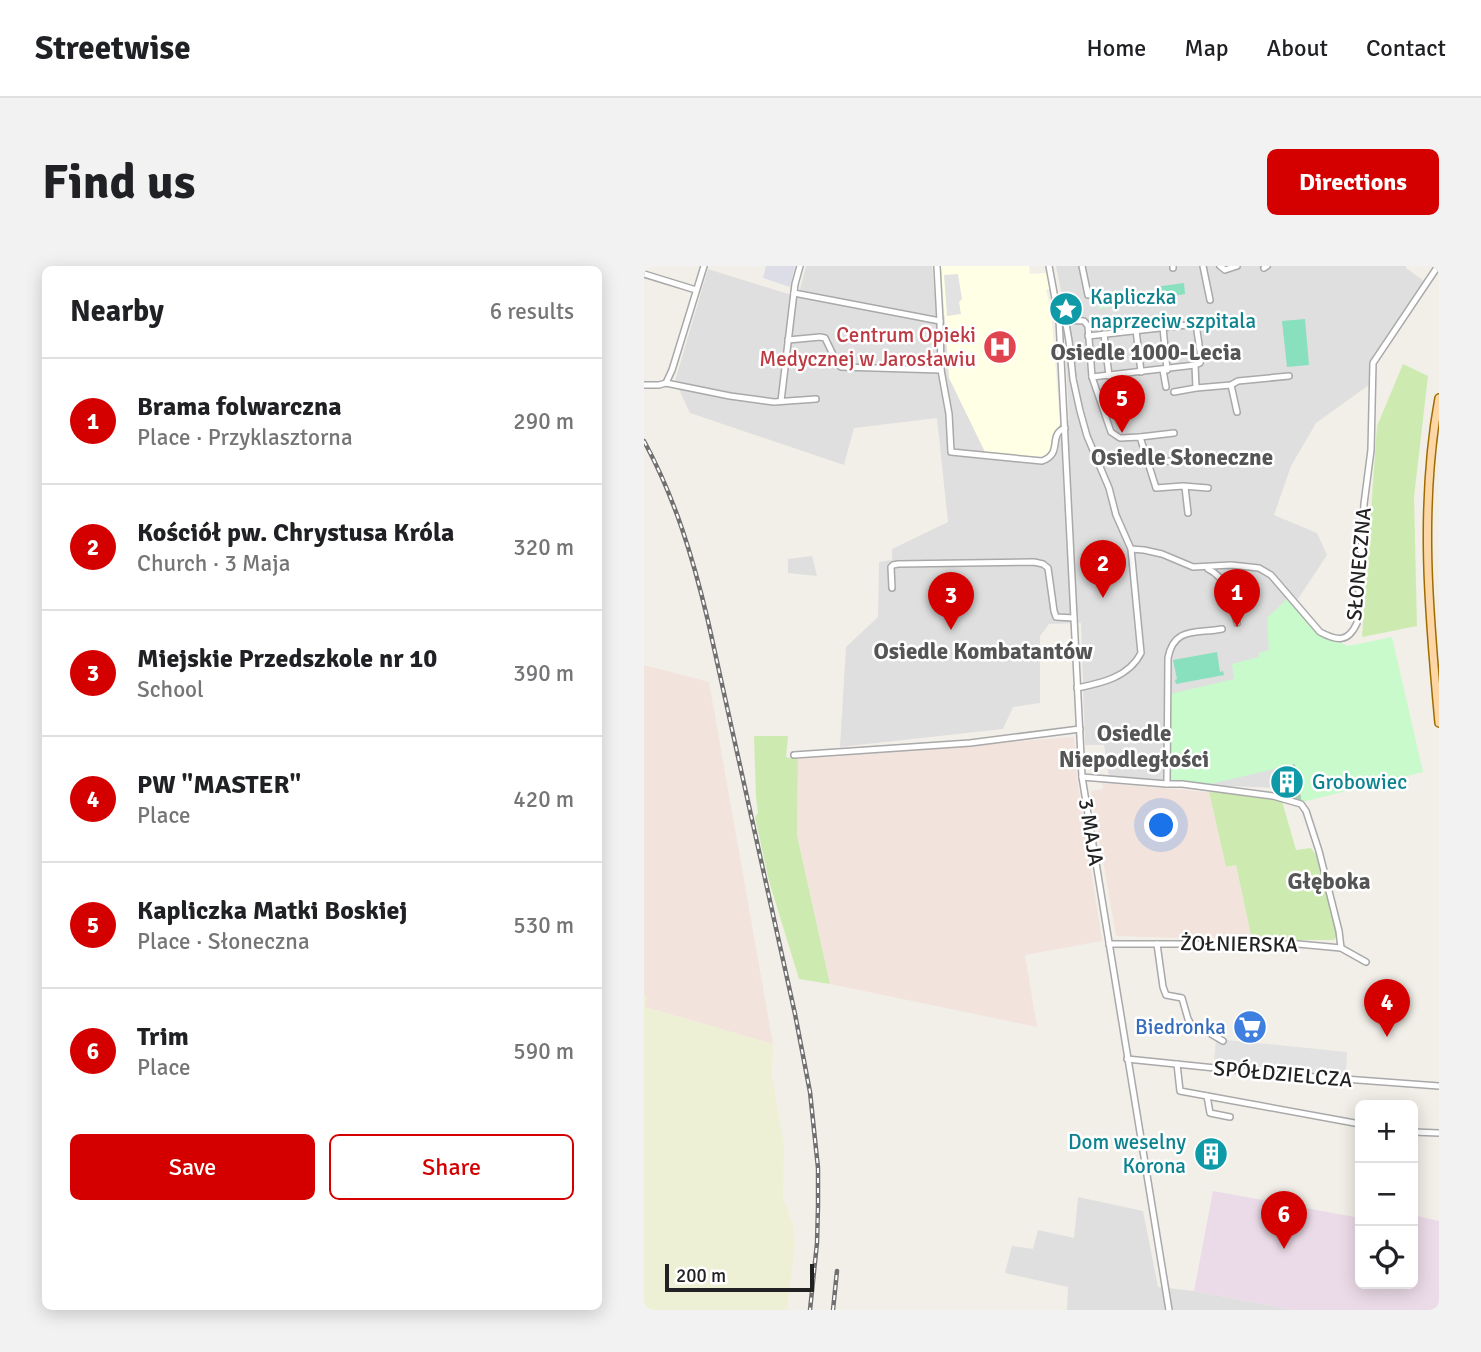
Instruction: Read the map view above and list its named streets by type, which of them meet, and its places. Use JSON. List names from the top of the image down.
{
  "streets": {
    "street": [
      "SŁONECZNA",
      "3 MAJA",
      "ŻOŁNIERSKA",
      "SPÓŁDZIELCZA"
    ]
  },
  "crossings": [
    ["3 MAJA", "ŻOŁNIERSKA"],
    ["3 MAJA", "SPÓŁDZIELCZA"]
  ],
  "districts": [
    "Osiedle 1000-Lecia",
    "Osiedle Słoneczne",
    "Osiedle Kombatantów",
    "Osiedle Niepodległości",
    "Głęboka"
  ],
  "places": {
    "place": ["Kapliczka naprzeciw szpitala"],
    "hospital": ["Centrum Opieki Medycznej w Jarosławiu"],
    "building": ["Grobowiec", "Dom weselny Korona"],
    "supermarket": ["Biedronka"]
  },
  "scale_bar": "200 m",
  "page": {
    "header": "Streetwise",
    "nav": [
      "Home",
      "Map",
      "About",
      "Contact"
    ],
    "buttons": [
      "Directions",
      ["Save", "Share"]
    ],
    "title": "Find us",
    "heading": ["Nearby", "6 results"],
    "list": [
      {
        "mark": "1",
        "name": "Brama folwarczna",
        "note": "Place · Przyklasztorna",
        "value": "290 m"
      },
      {
        "mark": "2",
        "name": "Kościół pw. Chrystusa Króla",
        "note": "Church · 3 Maja",
        "value": "320 m"
      },
      {
        "mark": "3",
        "name": "Miejskie Przedszkole nr 10",
        "note": "School",
        "value": "390 m"
      },
      {
        "mark": "4",
        "name": "PW \"MASTER\"",
        "note": "Place",
        "value": "420 m"
      },
      {
        "mark": "5",
        "name": "Kapliczka Matki Boskiej",
        "note": "Place · Słoneczna",
        "value": "530 m"
      },
      {
        "mark": "6",
        "name": "Trim",
        "note": "Place",
        "value": "590 m"
      }
    ],
    "pins": [
      "5",
      "2",
      "1",
      "3",
      "4",
      "6"
    ],
    "map_buttons": ["+", "−"],
    "scale": "200 m"
  }
}
